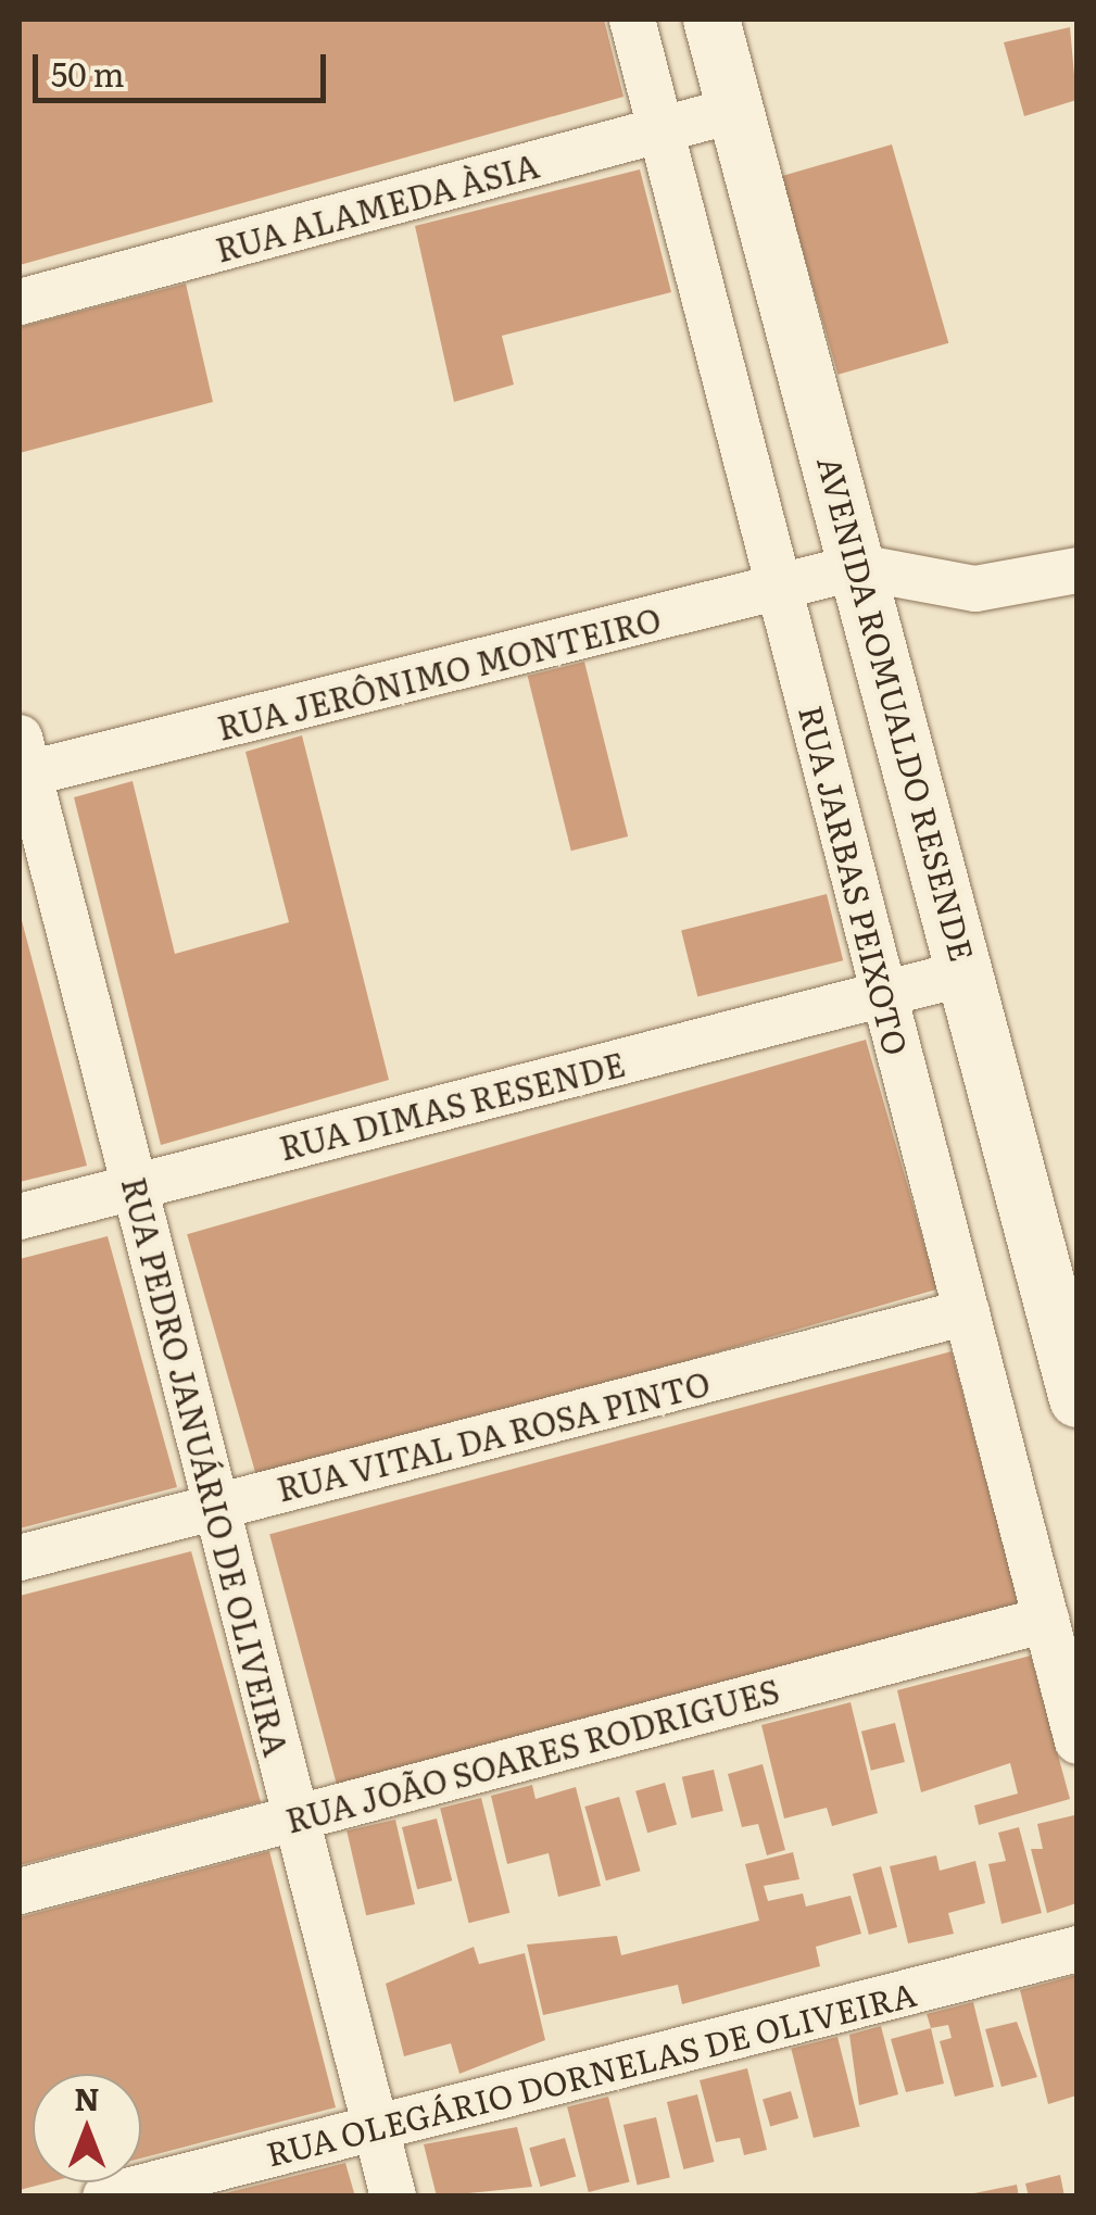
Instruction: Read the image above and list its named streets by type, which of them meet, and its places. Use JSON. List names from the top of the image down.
{
  "streets": {
    "street": [
      "RUA ALAMEDA ÀSIA",
      "RUA JERÔNIMO MONTEIRO",
      "AVENIDA ROMUALDO RESENDE",
      "RUA JARBAS PEIXOTO",
      "RUA DIMAS RESENDE",
      "RUA VITAL DA ROSA PINTO",
      "RUA PEDRO JANUÁRIO DE OLIVEIRA",
      "RUA JOÃO SOARES RODRIGUES",
      "RUA OLEGÁRIO DORNELAS DE OLIVEIRA"
    ]
  },
  "crossings": [
    ["RUA ALAMEDA ÀSIA", "AVENIDA ROMUALDO RESENDE"],
    ["RUA ALAMEDA ÀSIA", "RUA JARBAS PEIXOTO"],
    ["RUA JERÔNIMO MONTEIRO", "AVENIDA ROMUALDO RESENDE"],
    ["RUA JERÔNIMO MONTEIRO", "RUA JARBAS PEIXOTO"],
    ["RUA JERÔNIMO MONTEIRO", "RUA PEDRO JANUÁRIO DE OLIVEIRA"],
    ["AVENIDA ROMUALDO RESENDE", "RUA DIMAS RESENDE"],
    ["RUA JARBAS PEIXOTO", "RUA DIMAS RESENDE"],
    ["RUA JARBAS PEIXOTO", "RUA VITAL DA ROSA PINTO"],
    ["RUA JARBAS PEIXOTO", "RUA JOÃO SOARES RODRIGUES"],
    ["RUA DIMAS RESENDE", "RUA PEDRO JANUÁRIO DE OLIVEIRA"],
    ["RUA VITAL DA ROSA PINTO", "RUA PEDRO JANUÁRIO DE OLIVEIRA"],
    ["RUA PEDRO JANUÁRIO DE OLIVEIRA", "RUA JOÃO SOARES RODRIGUES"],
    ["RUA PEDRO JANUÁRIO DE OLIVEIRA", "RUA OLEGÁRIO DORNELAS DE OLIVEIRA"]
  ],
  "scale_bar": "50 m",
  "north": "top"
}
